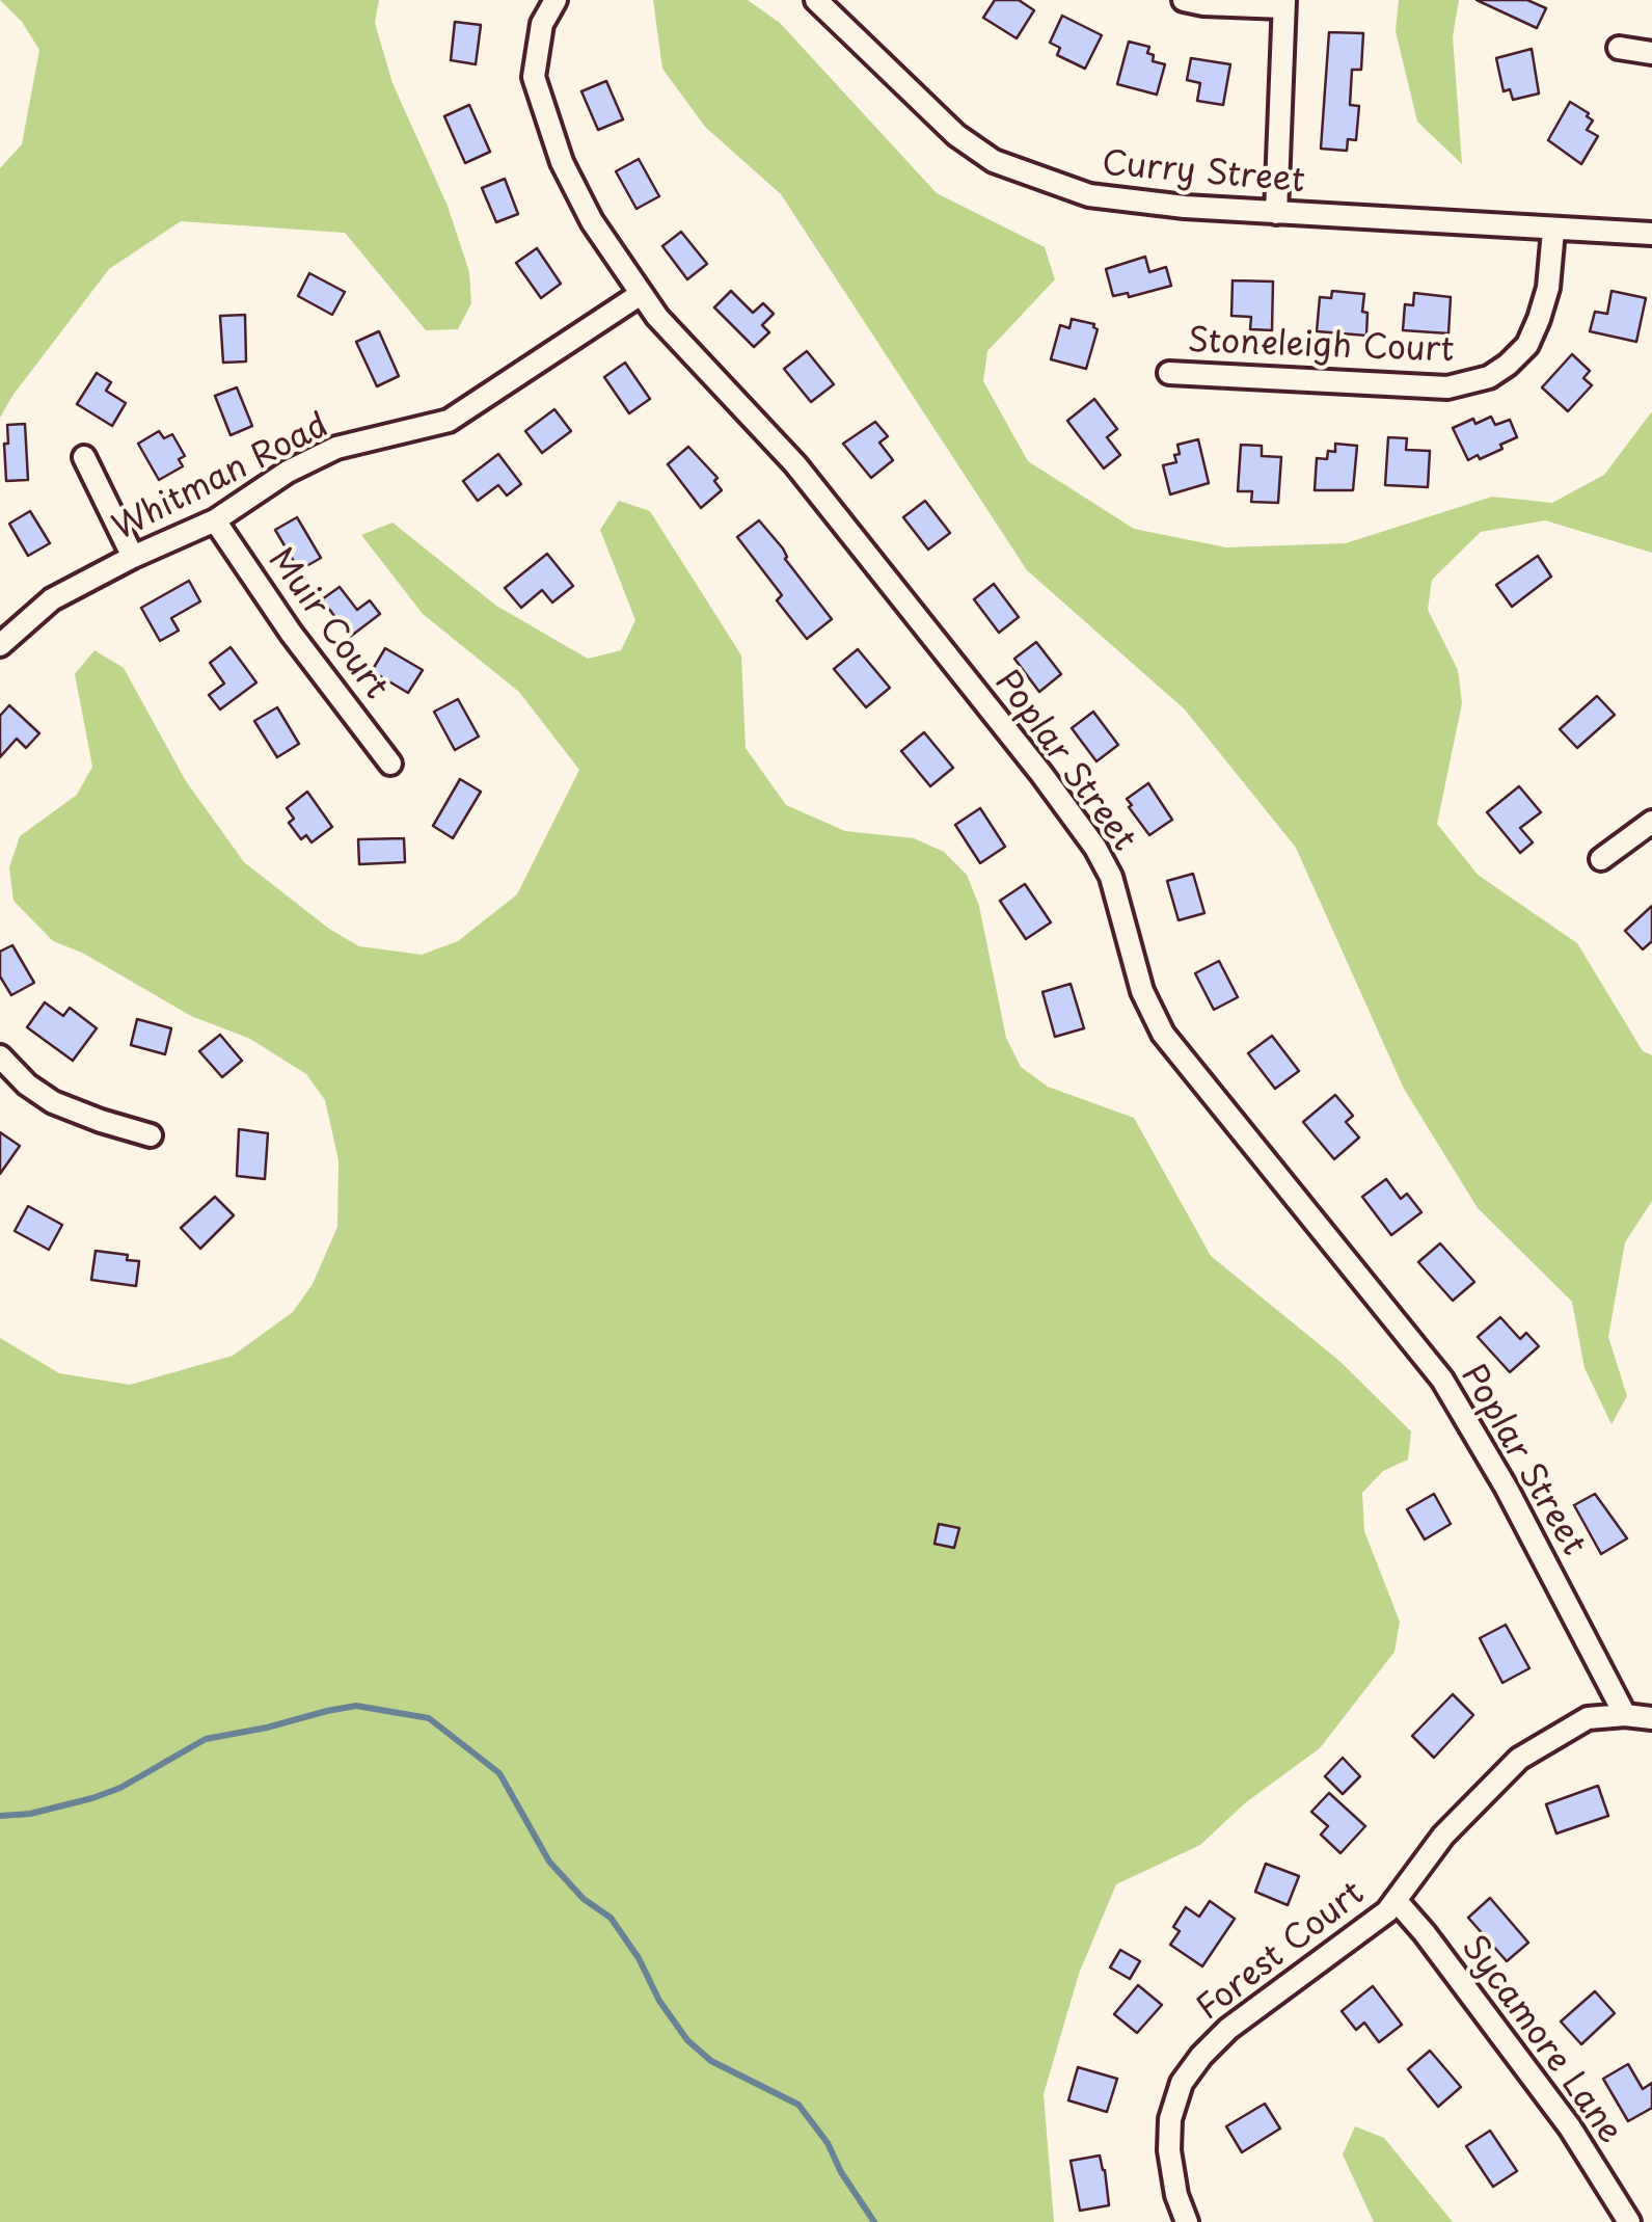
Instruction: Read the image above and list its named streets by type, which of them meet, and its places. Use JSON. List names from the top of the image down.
{
  "streets": {
    "street": [
      "Curry Street",
      "Stoneleigh Court",
      "Whitman Road",
      "Muir Court",
      "Poplar Street",
      "Forest Court",
      "Sycamore Lane"
    ]
  },
  "crossings": [
    ["Curry Street", "Stoneleigh Court"],
    ["Whitman Road", "Muir Court"],
    ["Whitman Road", "Poplar Street"],
    ["Poplar Street", "Forest Court"],
    ["Forest Court", "Sycamore Lane"]
  ]
}
